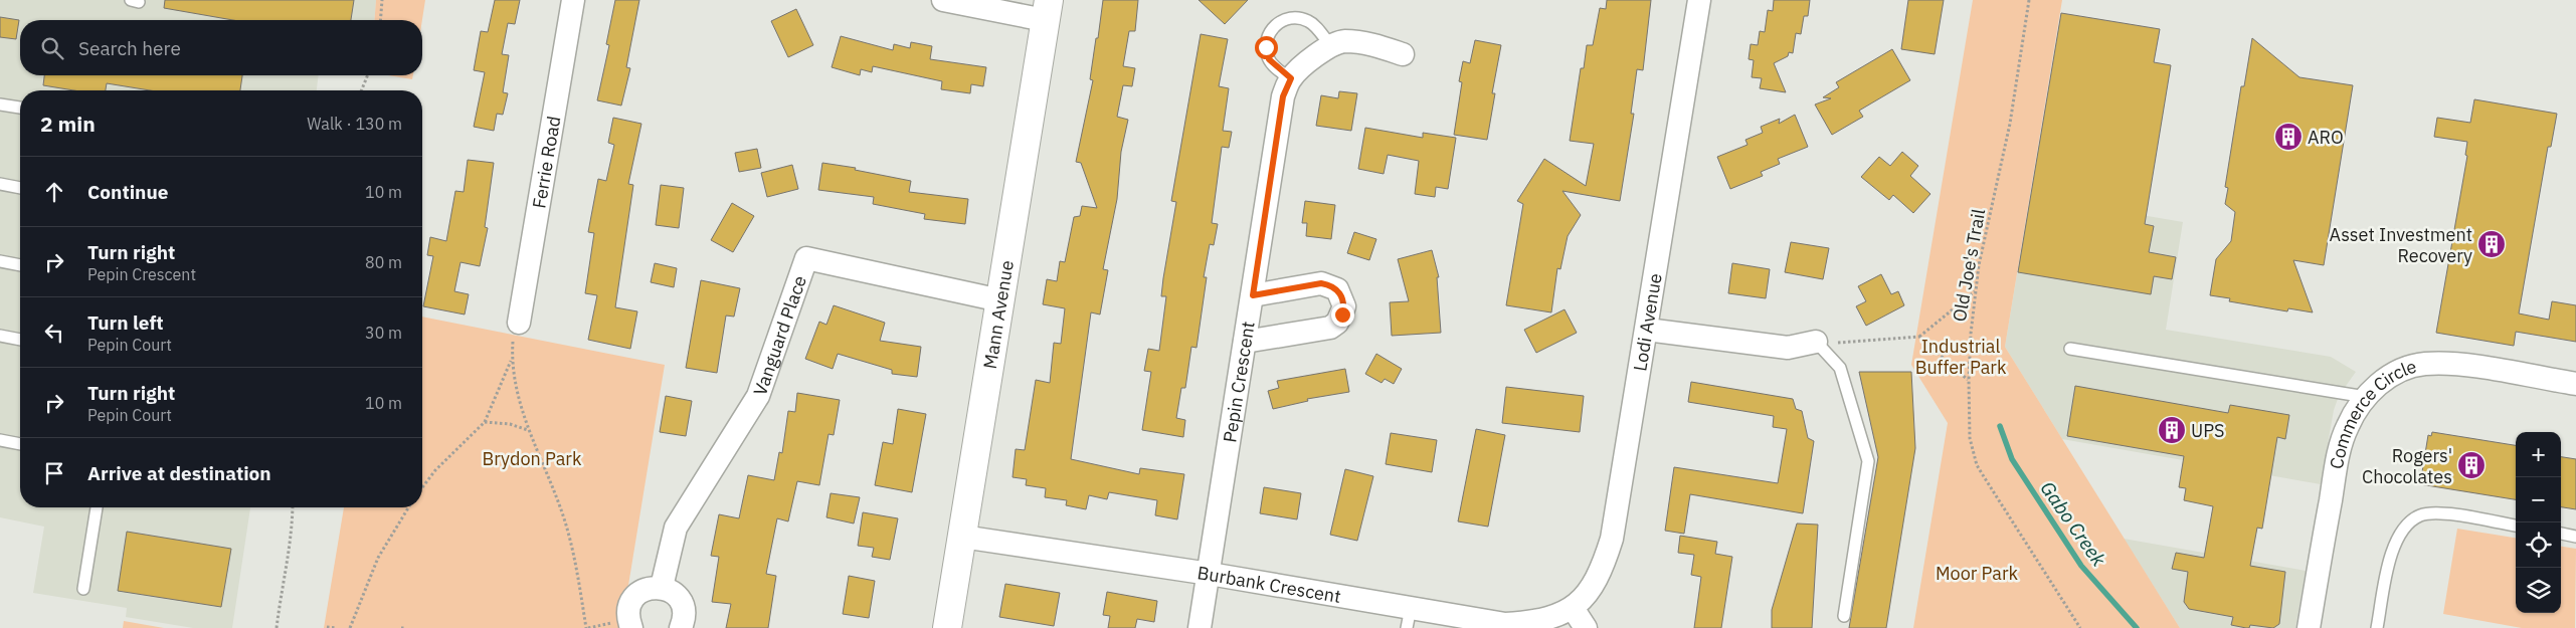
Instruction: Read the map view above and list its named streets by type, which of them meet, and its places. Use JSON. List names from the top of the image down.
{
  "streets": {
    "main road": ["Mann Avenue"],
    "street": [
      "Ferrie Road",
      "Lodi Avenue",
      "Vanguard Place",
      "Pepin Crescent",
      "Commerce Circle",
      "Burbank Crescent"
    ],
    "path": ["Old Joe's Trail"]
  },
  "crossings": [
    ["Mann Avenue", "Vanguard Place"],
    ["Mann Avenue", "Burbank Crescent"],
    ["Lodi Avenue", "Burbank Crescent"],
    ["Pepin Crescent", "Burbank Crescent"]
  ],
  "water": ["Gabo Creek"],
  "parks": ["Industrial Buffer Park", "Brydon Park", "Moor Park"],
  "places": {
    "building": [
      "ARO",
      "Asset Investment Recovery",
      "UPS",
      "Rogers' Chocolates"
    ]
  },
  "page": {
    "search": "Search here",
    "heading": ["2 min", "Walk · 130 m"],
    "list": [
      ["Continue", "10 m"],
      ["Turn right", "Pepin Crescent", "80 m"],
      ["Turn left", "Pepin Court", "30 m"],
      ["Turn right", "Pepin Court", "10 m"],
      "Arrive at destination"
    ],
    "map_buttons": ["+", "−"]
  }
}
